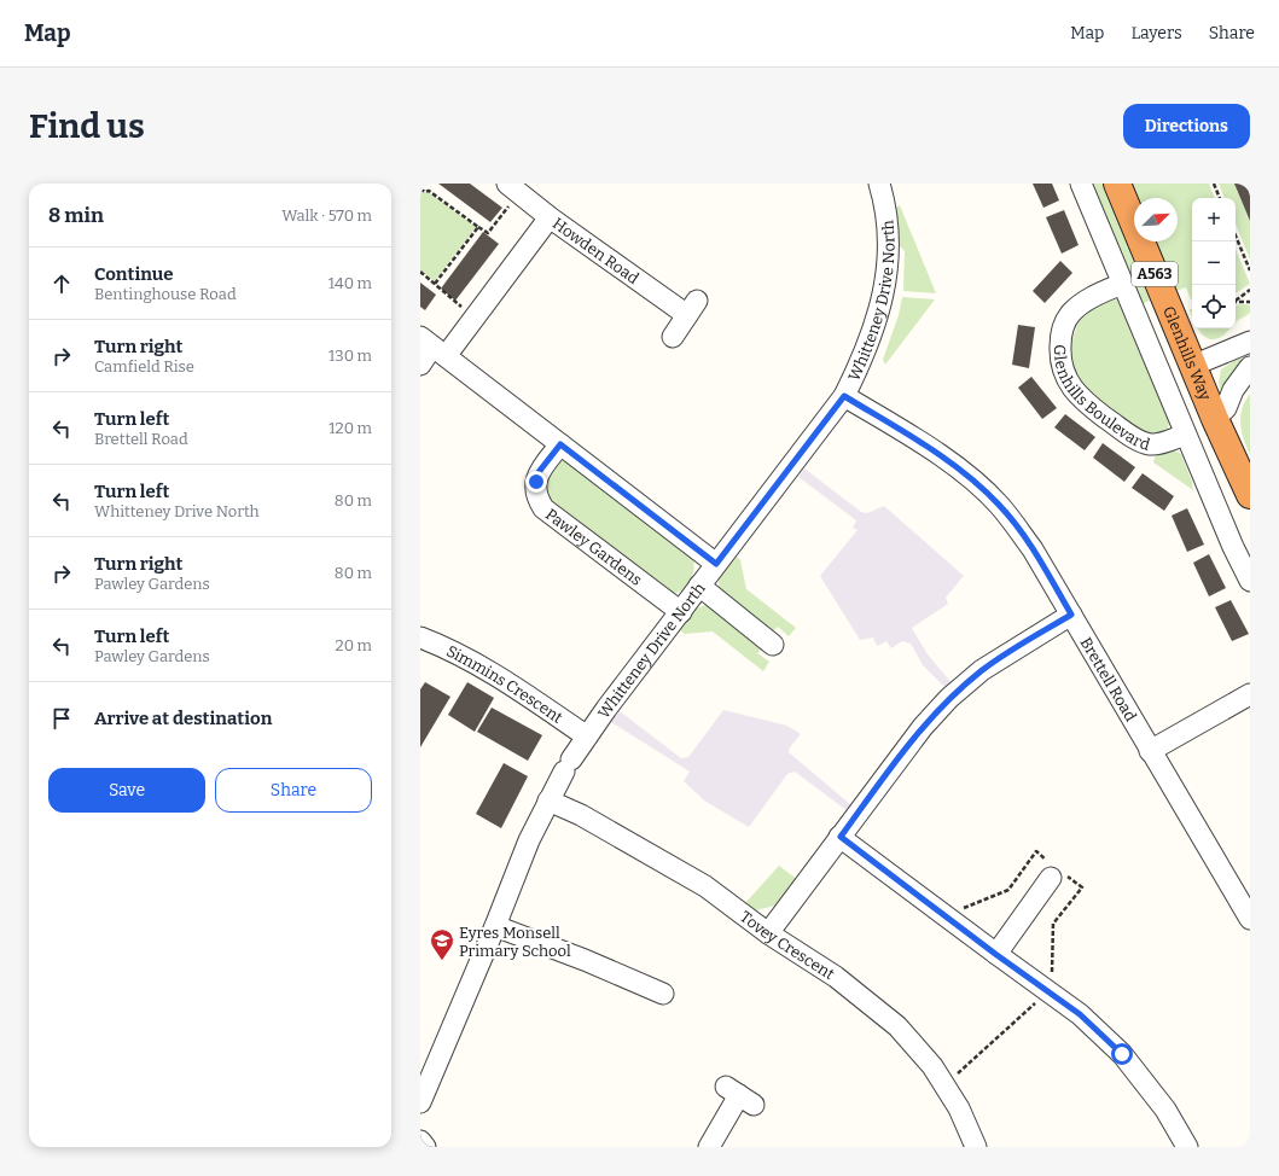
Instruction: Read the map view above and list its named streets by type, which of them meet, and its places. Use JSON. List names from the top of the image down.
{
  "streets": {
    "highway": ["A563", "Glenhills Way"],
    "street": [
      "Howden Road",
      "Whitteney Drive North",
      "Glenhills Boulevard",
      "Pawley Gardens",
      "Brettell Road",
      "Simmins Crescent",
      "Tovey Crescent"
    ]
  },
  "crossings": [
    ["Whitteney Drive North", "Pawley Gardens"],
    ["Whitteney Drive North", "Brettell Road"],
    ["Whitteney Drive North", "Simmins Crescent"],
    ["Whitteney Drive North", "Tovey Crescent"]
  ],
  "places": {
    "school or university": ["Eyres Monsell Primary School"]
  },
  "north": "top right",
  "page": {
    "header": "Map",
    "nav": ["Map", "Layers", "Share"],
    "buttons": [
      "Directions",
      ["Save", "Share"]
    ],
    "title": "Find us",
    "heading": ["8 min", "Walk · 570 m"],
    "map_buttons": ["+", "−"],
    "list": [
      ["Continue", "Bentinghouse Road", "140 m"],
      ["Turn right", "Camfield Rise", "130 m"],
      ["Turn left", "Brettell Road", "120 m"],
      ["Turn left", "Whitteney Drive North", "80 m"],
      ["Turn right", "Pawley Gardens", "80 m"],
      ["Turn left", "Pawley Gardens", "20 m"],
      "Arrive at destination"
    ]
  }
}
